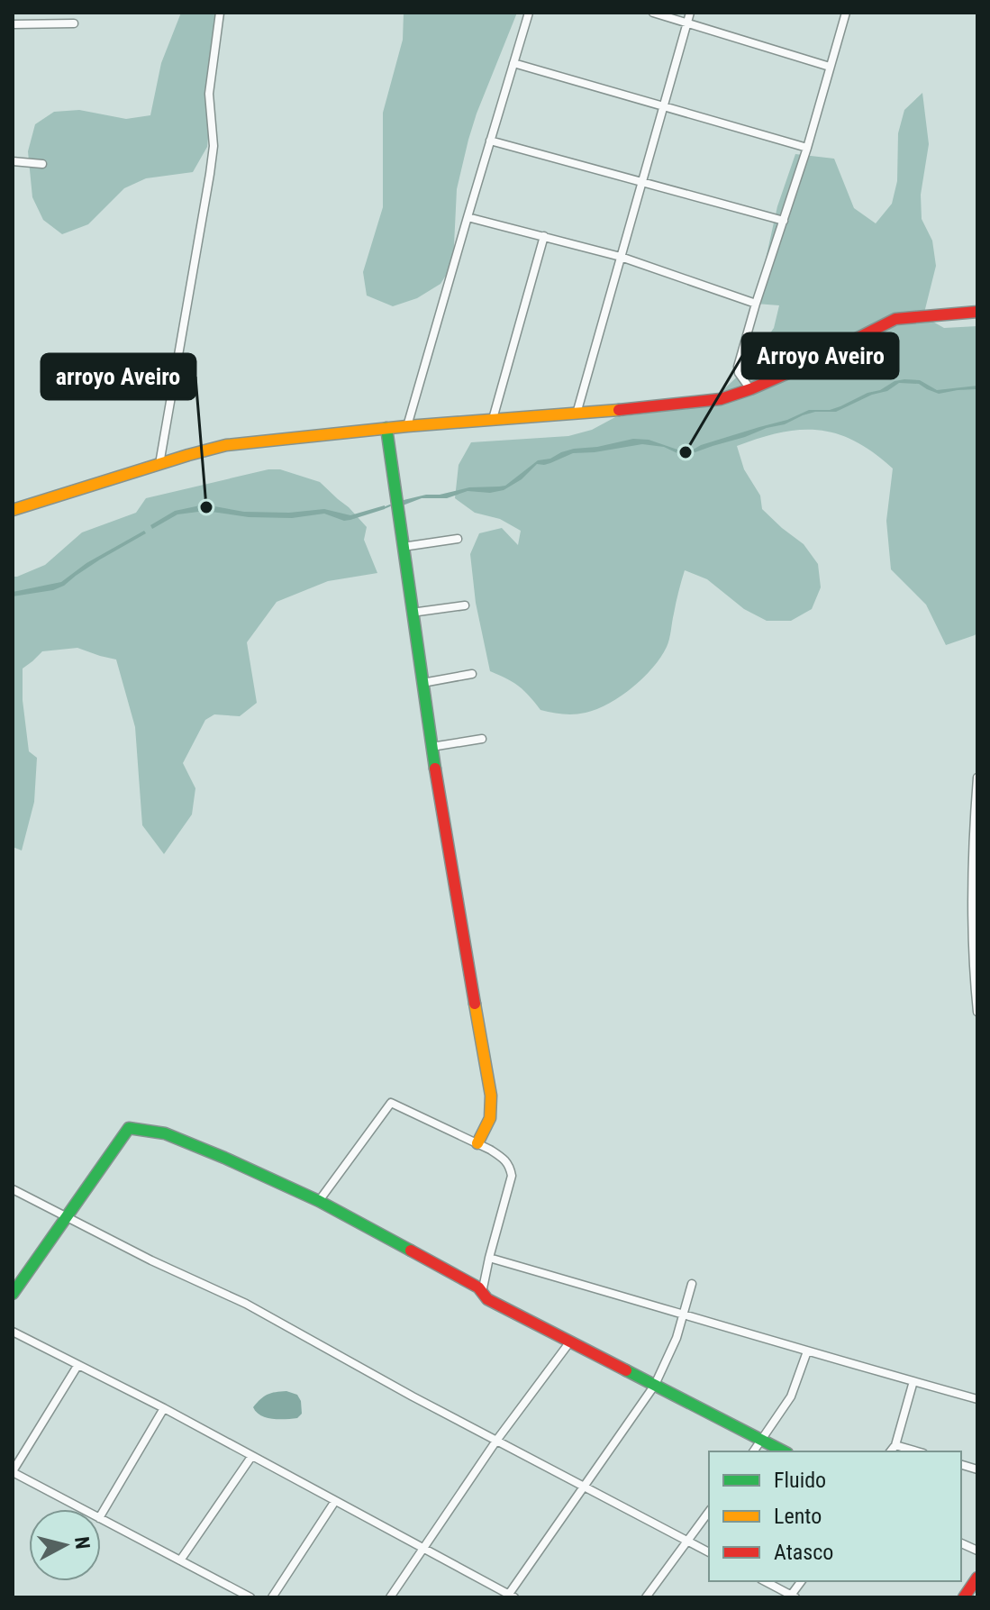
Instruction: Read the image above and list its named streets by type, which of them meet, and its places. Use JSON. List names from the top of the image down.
{
  "places": ["Arroyo Aveiro", "arroyo Aveiro"],
  "legend": ["Fluido", "Lento", "Atasco"],
  "north": "right"
}
